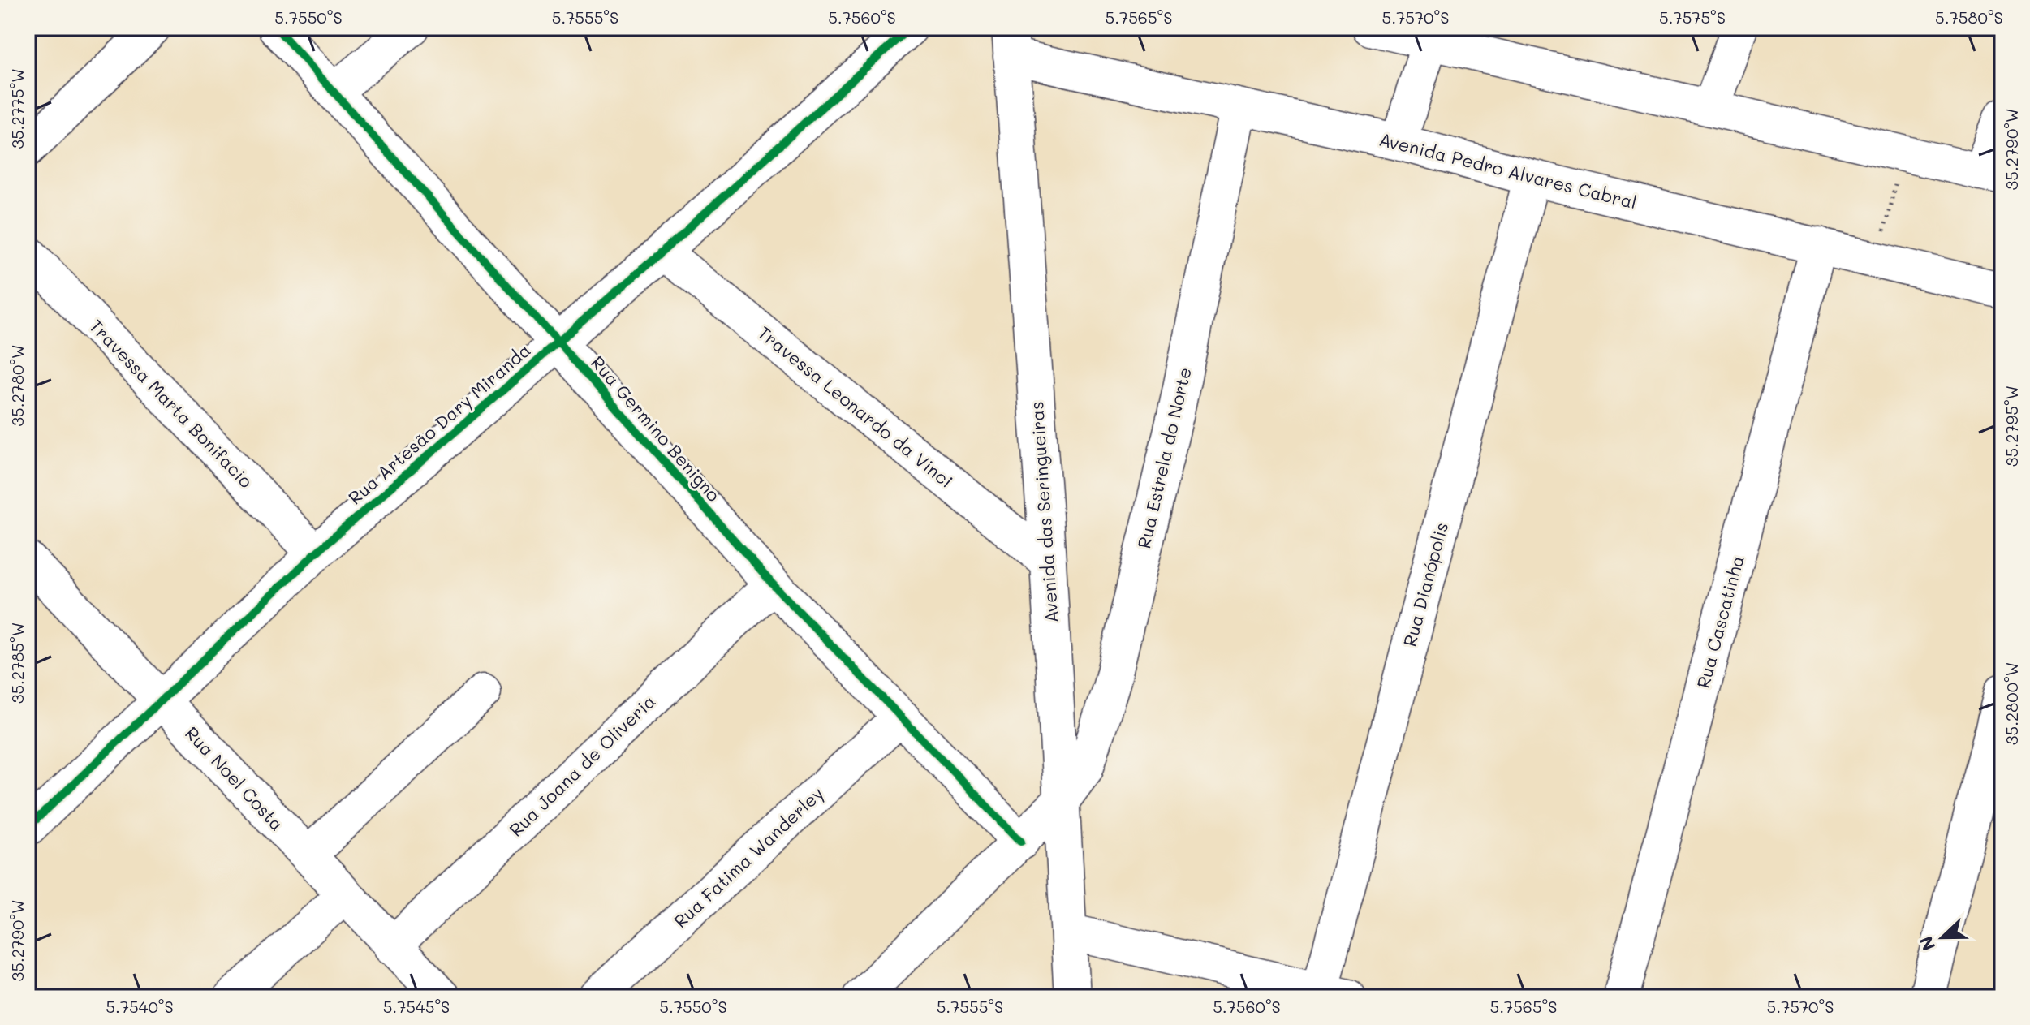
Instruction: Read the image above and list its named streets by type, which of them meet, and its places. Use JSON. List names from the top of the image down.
{
  "streets": {
    "street": [
      "Avenida Pedro Alvares Cabral",
      "Travessa Marta Bonifacio",
      "Travessa Leonardo da Vinci",
      "Rua Artesão Dary Miranda",
      "Rua Germino Benigno",
      "Rua Estrela do Norte",
      "Avenida das Seringueiras",
      "Rua Dianópolis",
      "Rua Cascatinha",
      "Rua Joana de Oliveria",
      "Rua Noel Costa",
      "Rua Fatima Wanderley"
    ]
  },
  "crossings": [
    ["Avenida Pedro Alvares Cabral", "Rua Estrela do Norte"],
    ["Avenida Pedro Alvares Cabral", "Avenida das Seringueiras"],
    ["Avenida Pedro Alvares Cabral", "Rua Dianópolis"],
    ["Avenida Pedro Alvares Cabral", "Rua Cascatinha"],
    ["Travessa Marta Bonifacio", "Rua Artesão Dary Miranda"],
    ["Travessa Leonardo da Vinci", "Rua Artesão Dary Miranda"],
    ["Travessa Leonardo da Vinci", "Avenida das Seringueiras"],
    ["Rua Artesão Dary Miranda", "Rua Germino Benigno"],
    ["Rua Artesão Dary Miranda", "Rua Noel Costa"],
    ["Rua Germino Benigno", "Rua Estrela do Norte"],
    ["Rua Germino Benigno", "Rua Joana de Oliveria"],
    ["Rua Germino Benigno", "Rua Fatima Wanderley"],
    ["Rua Estrela do Norte", "Avenida das Seringueiras"],
    ["Rua Joana de Oliveria", "Rua Noel Costa"]
  ],
  "north": "left",
  "coordinates": [
    "5.7550°S",
    "5.7555°S",
    "5.7560°S",
    "5.7565°S",
    "5.7570°S",
    "5.7575°S",
    "5.7580°S",
    "35.2775°W",
    "35.2790°W",
    "35.2780°W",
    "35.2795°W",
    "35.2785°W",
    "35.2800°W",
    "5.7540°S",
    "5.7545°S"
  ]
}
